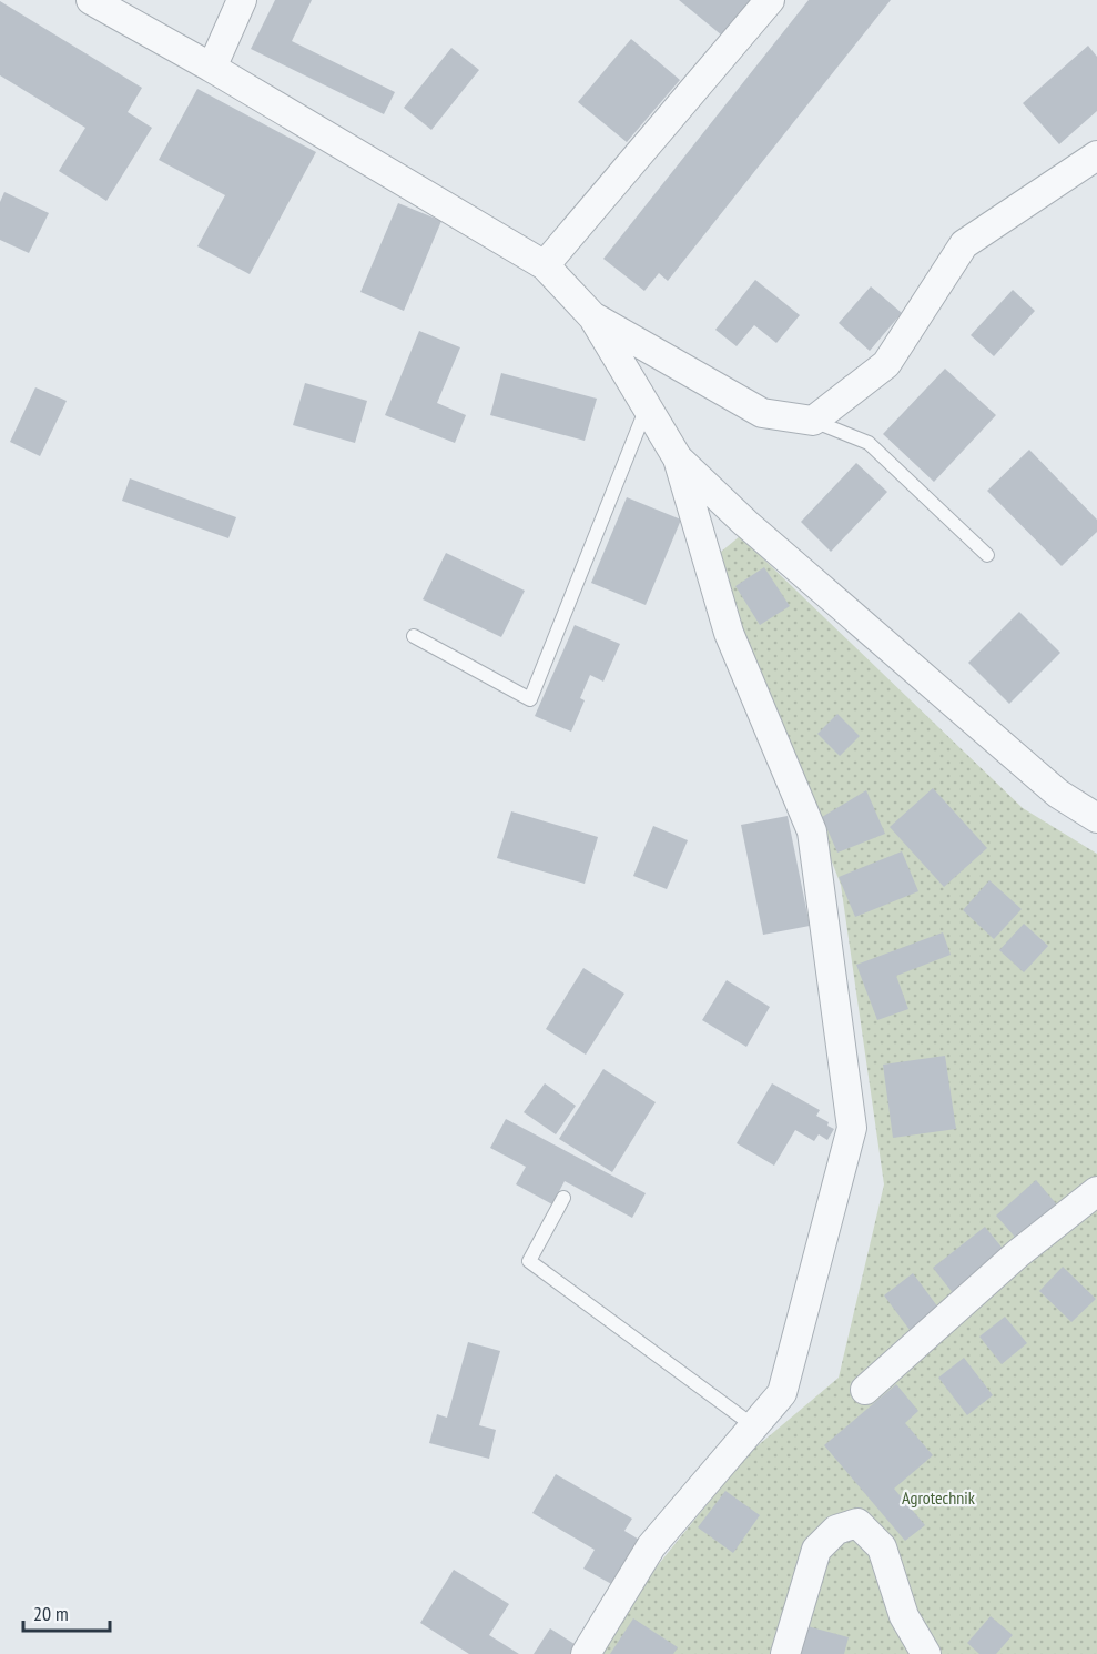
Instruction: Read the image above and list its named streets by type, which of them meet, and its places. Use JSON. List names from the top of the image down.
{
  "parks": ["Agrotechnik"],
  "scale_bar": "20 m"
}
